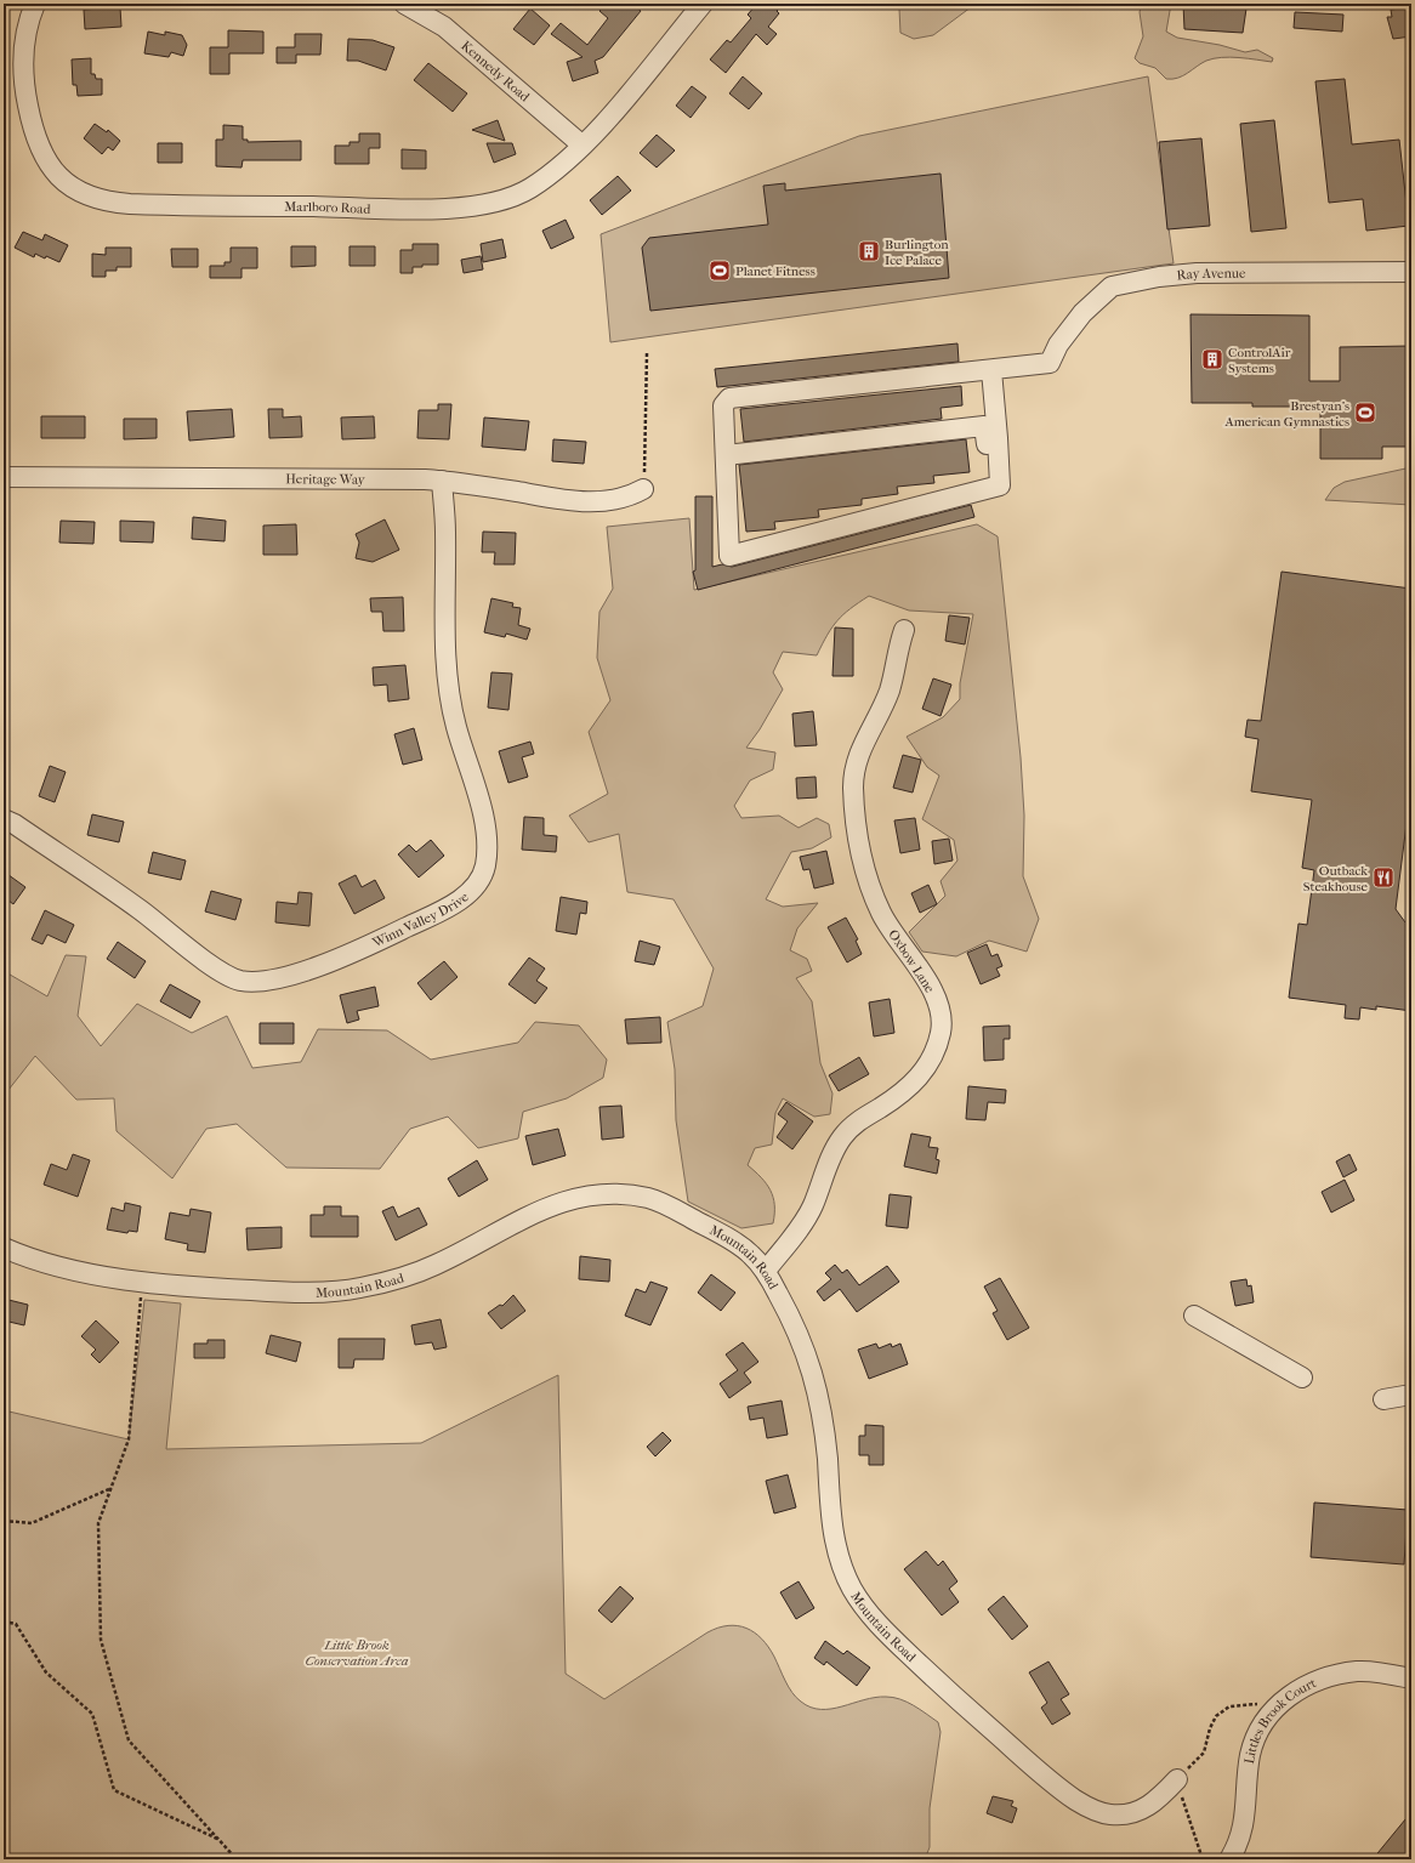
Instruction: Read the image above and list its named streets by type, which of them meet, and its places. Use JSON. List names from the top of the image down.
{
  "streets": {
    "street": [
      "Kennedy Road",
      "Marlboro Road",
      "Ray Avenue",
      "Heritage Way",
      "Winn Valley Drive",
      "Oxbow Lane",
      "Mountain Road",
      "Littles Brook Court"
    ]
  },
  "crossings": [
    ["Kennedy Road", "Marlboro Road"],
    ["Heritage Way", "Winn Valley Drive"],
    ["Oxbow Lane", "Mountain Road"]
  ],
  "parks": ["Little Brook Conservation Area"],
  "places": {
    "building": ["Burlington Ice Palace", "ControlAir Systems"],
    "sports": ["Planet Fitness", "Brestyan's American Gymnastics"],
    "restaurant": ["Outback Steakhouse"]
  }
}
